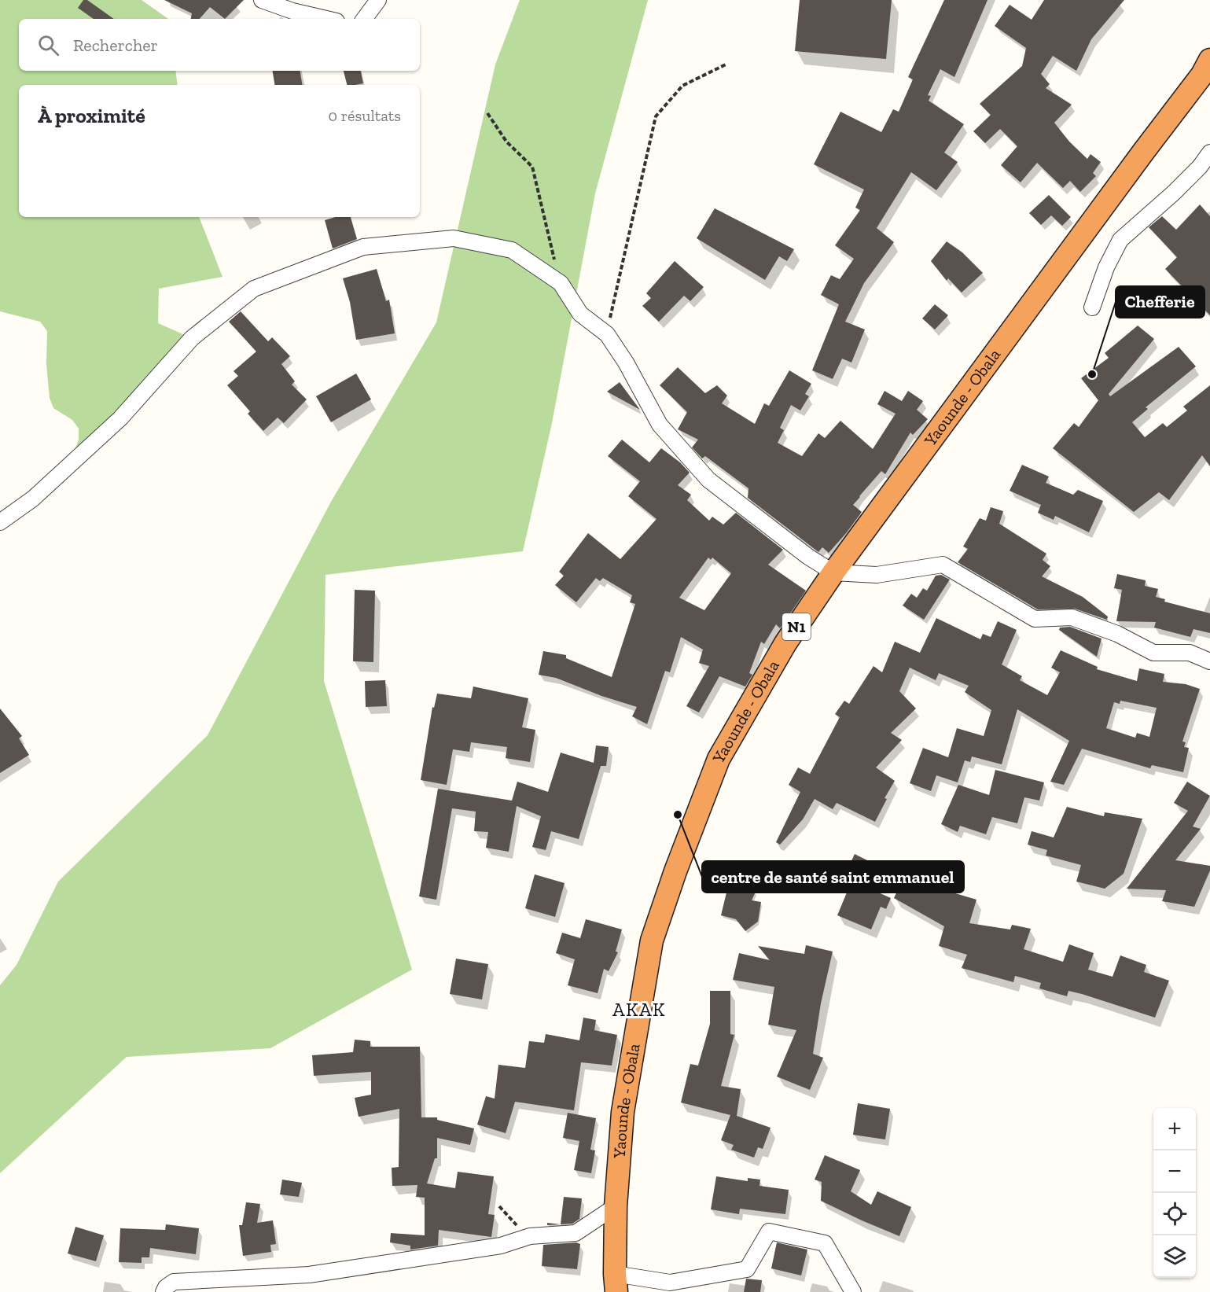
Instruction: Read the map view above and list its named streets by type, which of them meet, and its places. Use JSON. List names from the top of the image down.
{
  "streets": {
    "highway": ["Yaounde - Obala", "N1"]
  },
  "districts": ["AKAK"],
  "places": ["Chefferie", "centre de santé saint emmanuel"],
  "page": {
    "search": "Rechercher",
    "heading": ["À proximité", "0 résultats"],
    "map_buttons": ["+", "−"]
  }
}
